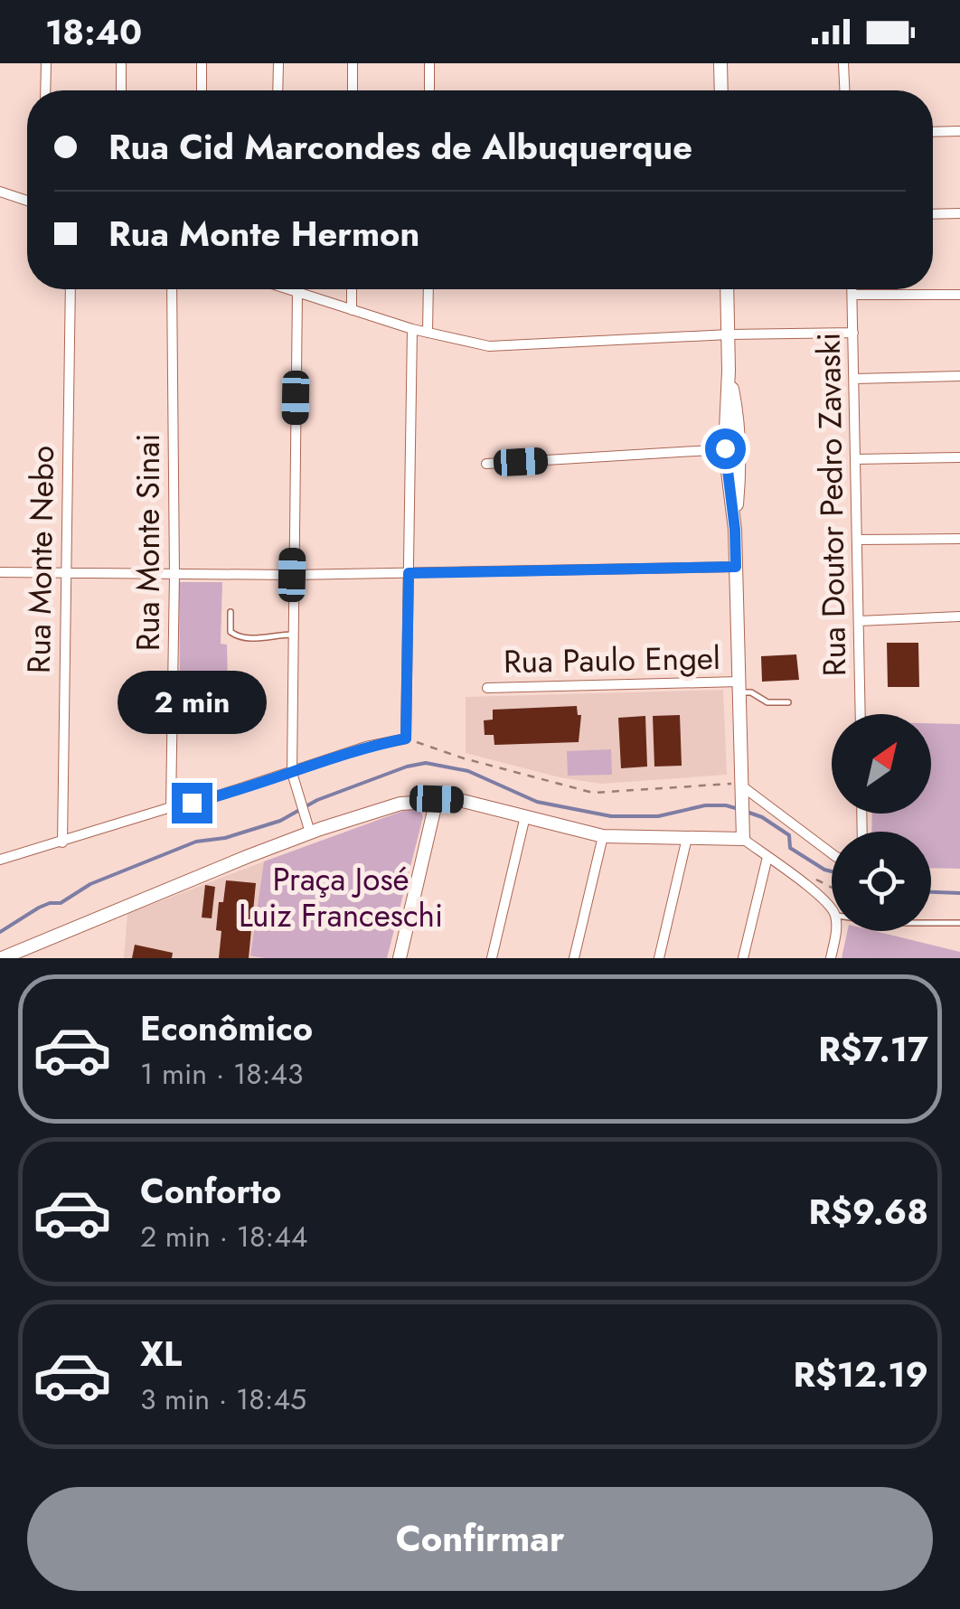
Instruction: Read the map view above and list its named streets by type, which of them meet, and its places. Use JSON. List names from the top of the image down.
{
  "streets": {
    "street": [
      "Rua Doutor Pedro Zavaski",
      "Rua Monte Sinai",
      "Rua Monte Nebo",
      "Rua Paulo Engel"
    ]
  },
  "parks": ["Praça José Luiz Franceschi"],
  "north": "top right",
  "page": {
    "status": "18:40",
    "banner": ["Rua Cid Marcondes de Albuquerque", "Rua Monte Hermon"],
    "bubble": "2 min",
    "list": [
      {
        "name": "Econômico",
        "note": "1 min · 18:43",
        "value": "R$7.17"
      },
      {
        "name": "Conforto",
        "note": "2 min · 18:44",
        "value": "R$9.68"
      },
      {
        "name": "XL",
        "note": "3 min · 18:45",
        "value": "R$12.19"
      }
    ],
    "buttons": "Confirmar"
  }
}
